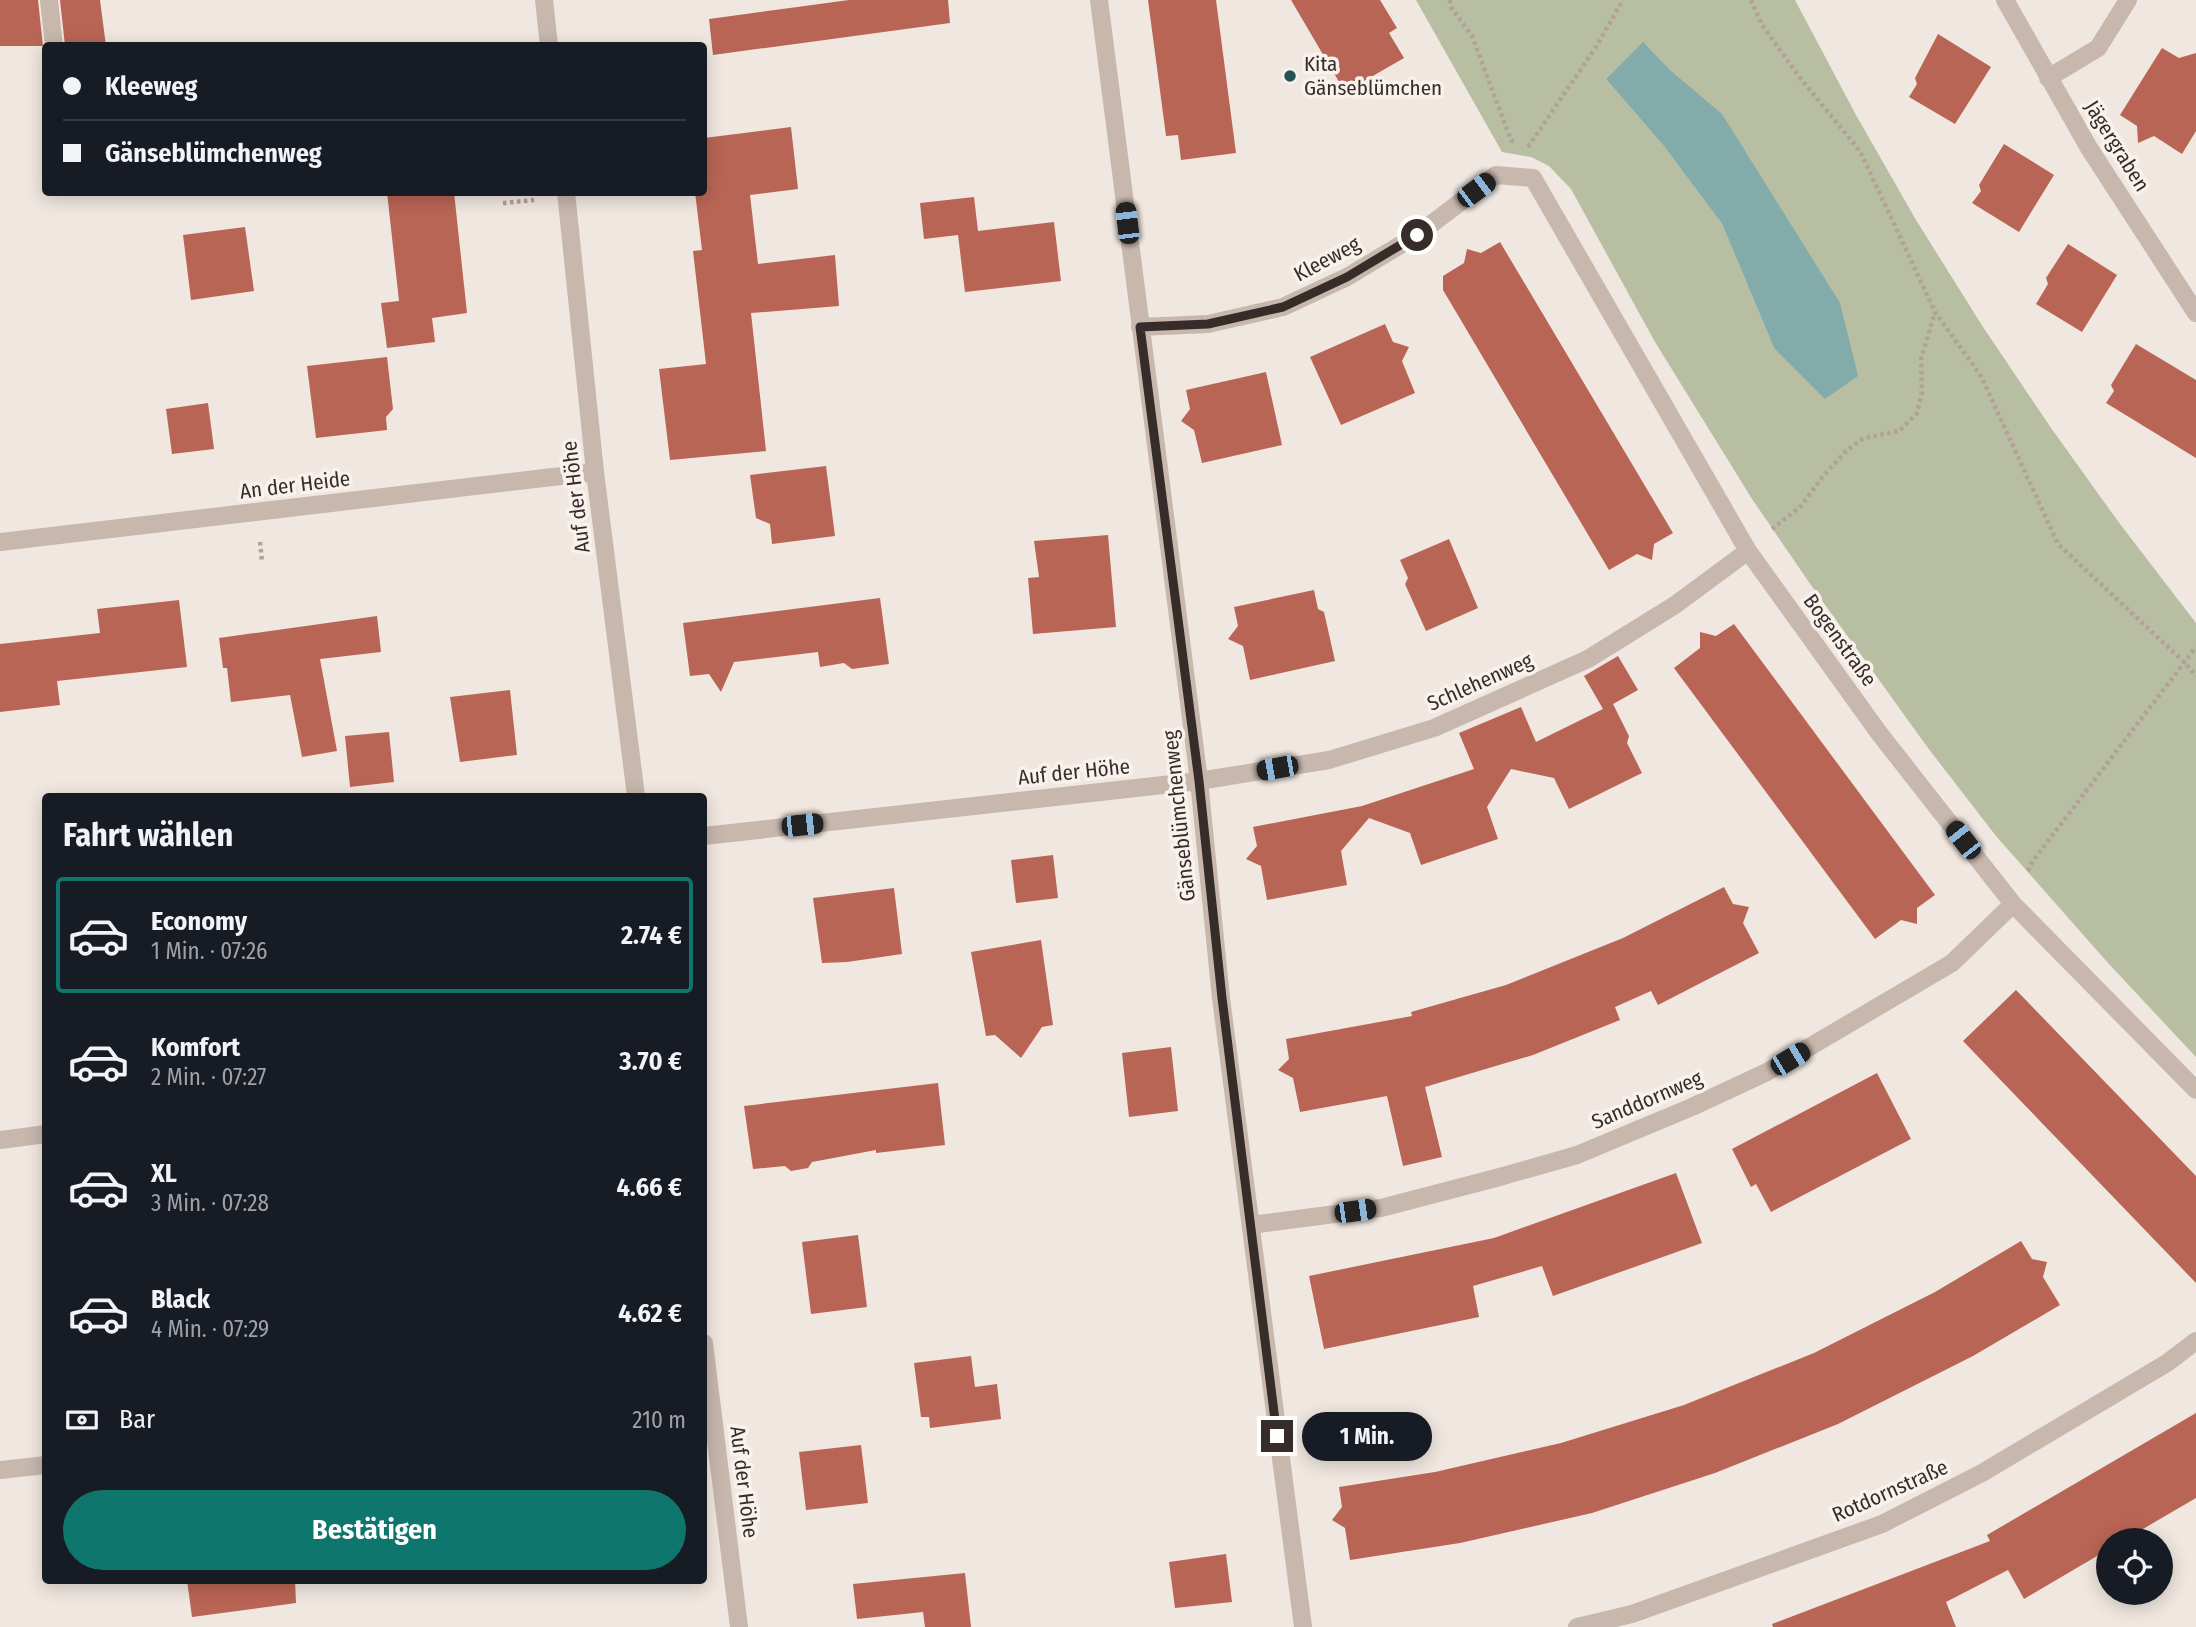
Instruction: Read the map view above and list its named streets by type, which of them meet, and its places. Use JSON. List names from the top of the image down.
{
  "streets": {
    "street": [
      "Jägergraben",
      "Kleeweg",
      "An der Heide",
      "Auf der Höhe",
      "Bogenstraße",
      "Schlehenweg",
      "Gänseblümchenweg",
      "Sanddornweg",
      "Rotdornstraße"
    ]
  },
  "crossings": [
    ["Kleeweg", "Bogenstraße"],
    ["Kleeweg", "Gänseblümchenweg"],
    ["An der Heide", "Auf der Höhe"],
    ["Auf der Höhe", "Schlehenweg"],
    ["Auf der Höhe", "Gänseblümchenweg"],
    ["Bogenstraße", "Schlehenweg"],
    ["Bogenstraße", "Sanddornweg"],
    ["Schlehenweg", "Gänseblümchenweg"],
    ["Gänseblümchenweg", "Sanddornweg"]
  ],
  "places": ["Kita Gänseblümchen"],
  "page": {
    "banner": ["Kleeweg", "Gänseblümchenweg"],
    "heading": "Fahrt wählen",
    "list": [
      {
        "name": "Economy",
        "note": "1 Min. · 07:26",
        "value": "2.74 €"
      },
      {
        "name": "Komfort",
        "note": "2 Min. · 07:27",
        "value": "3.70 €"
      },
      {
        "name": "XL",
        "note": "3 Min. · 07:28",
        "value": "4.66 €"
      },
      {
        "name": "Black",
        "note": "4 Min. · 07:29",
        "value": "4.62 €"
      }
    ],
    "pay": ["Bar", "210 m"],
    "bubble": "1 Min.",
    "buttons": "Bestätigen"
  }
}
